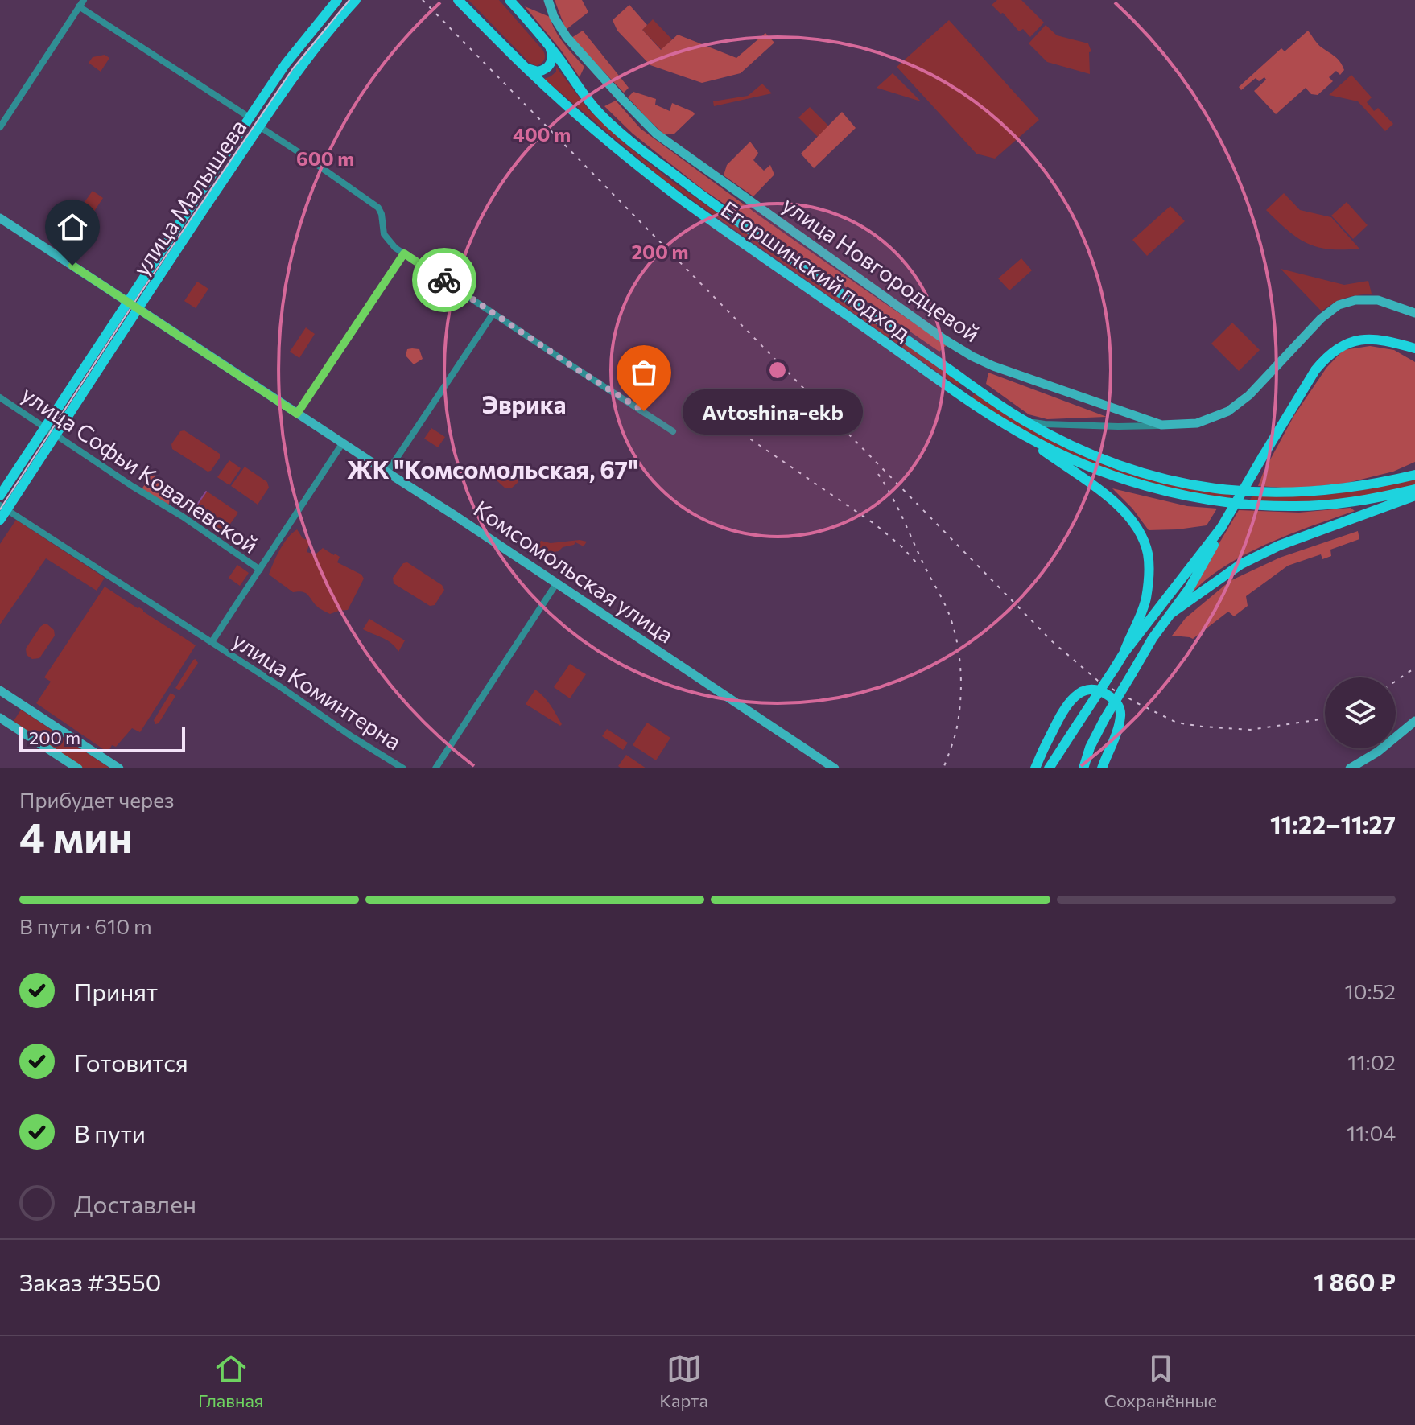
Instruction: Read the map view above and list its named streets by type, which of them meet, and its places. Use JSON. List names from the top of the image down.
{
  "streets": {
    "main road": ["улица Малышева", "Егоршинский подход"],
    "street": [
      "улица Новгородцевой",
      "улица Софьи Ковалевской",
      "Комсомольская улица",
      "улица Коминтерна"
    ]
  },
  "crossings": [
    ["улица Малышева", "улица Софьи Ковалевской"],
    ["улица Малышева", "Комсомольская улица"],
    ["улица Малышева", "улица Коминтерна"]
  ],
  "districts": ["Эврика", "ЖК \"Комсомольская, 67\""],
  "places": ["Avtoshina-ekb"],
  "scale_bar": "200 m",
  "page": {
    "bubble": "Avtoshina-ekb",
    "scale": "200 m",
    "heading": ["4 мин", "Прибудет через", "11:22–11:27"],
    "panel": ["Заказ #3550", "1 860 ₽"],
    "bar": "В пути · 610 m",
    "list": [
      ["Принят", "10:52"],
      ["Готовится", "11:02"],
      ["В пути", "11:04"],
      "Доставлен"
    ],
    "tabs": ["Главная", "Карта", "Сохранённые"]
  },
  "rings": ["400 m", "600 m", "200 m"]
}
